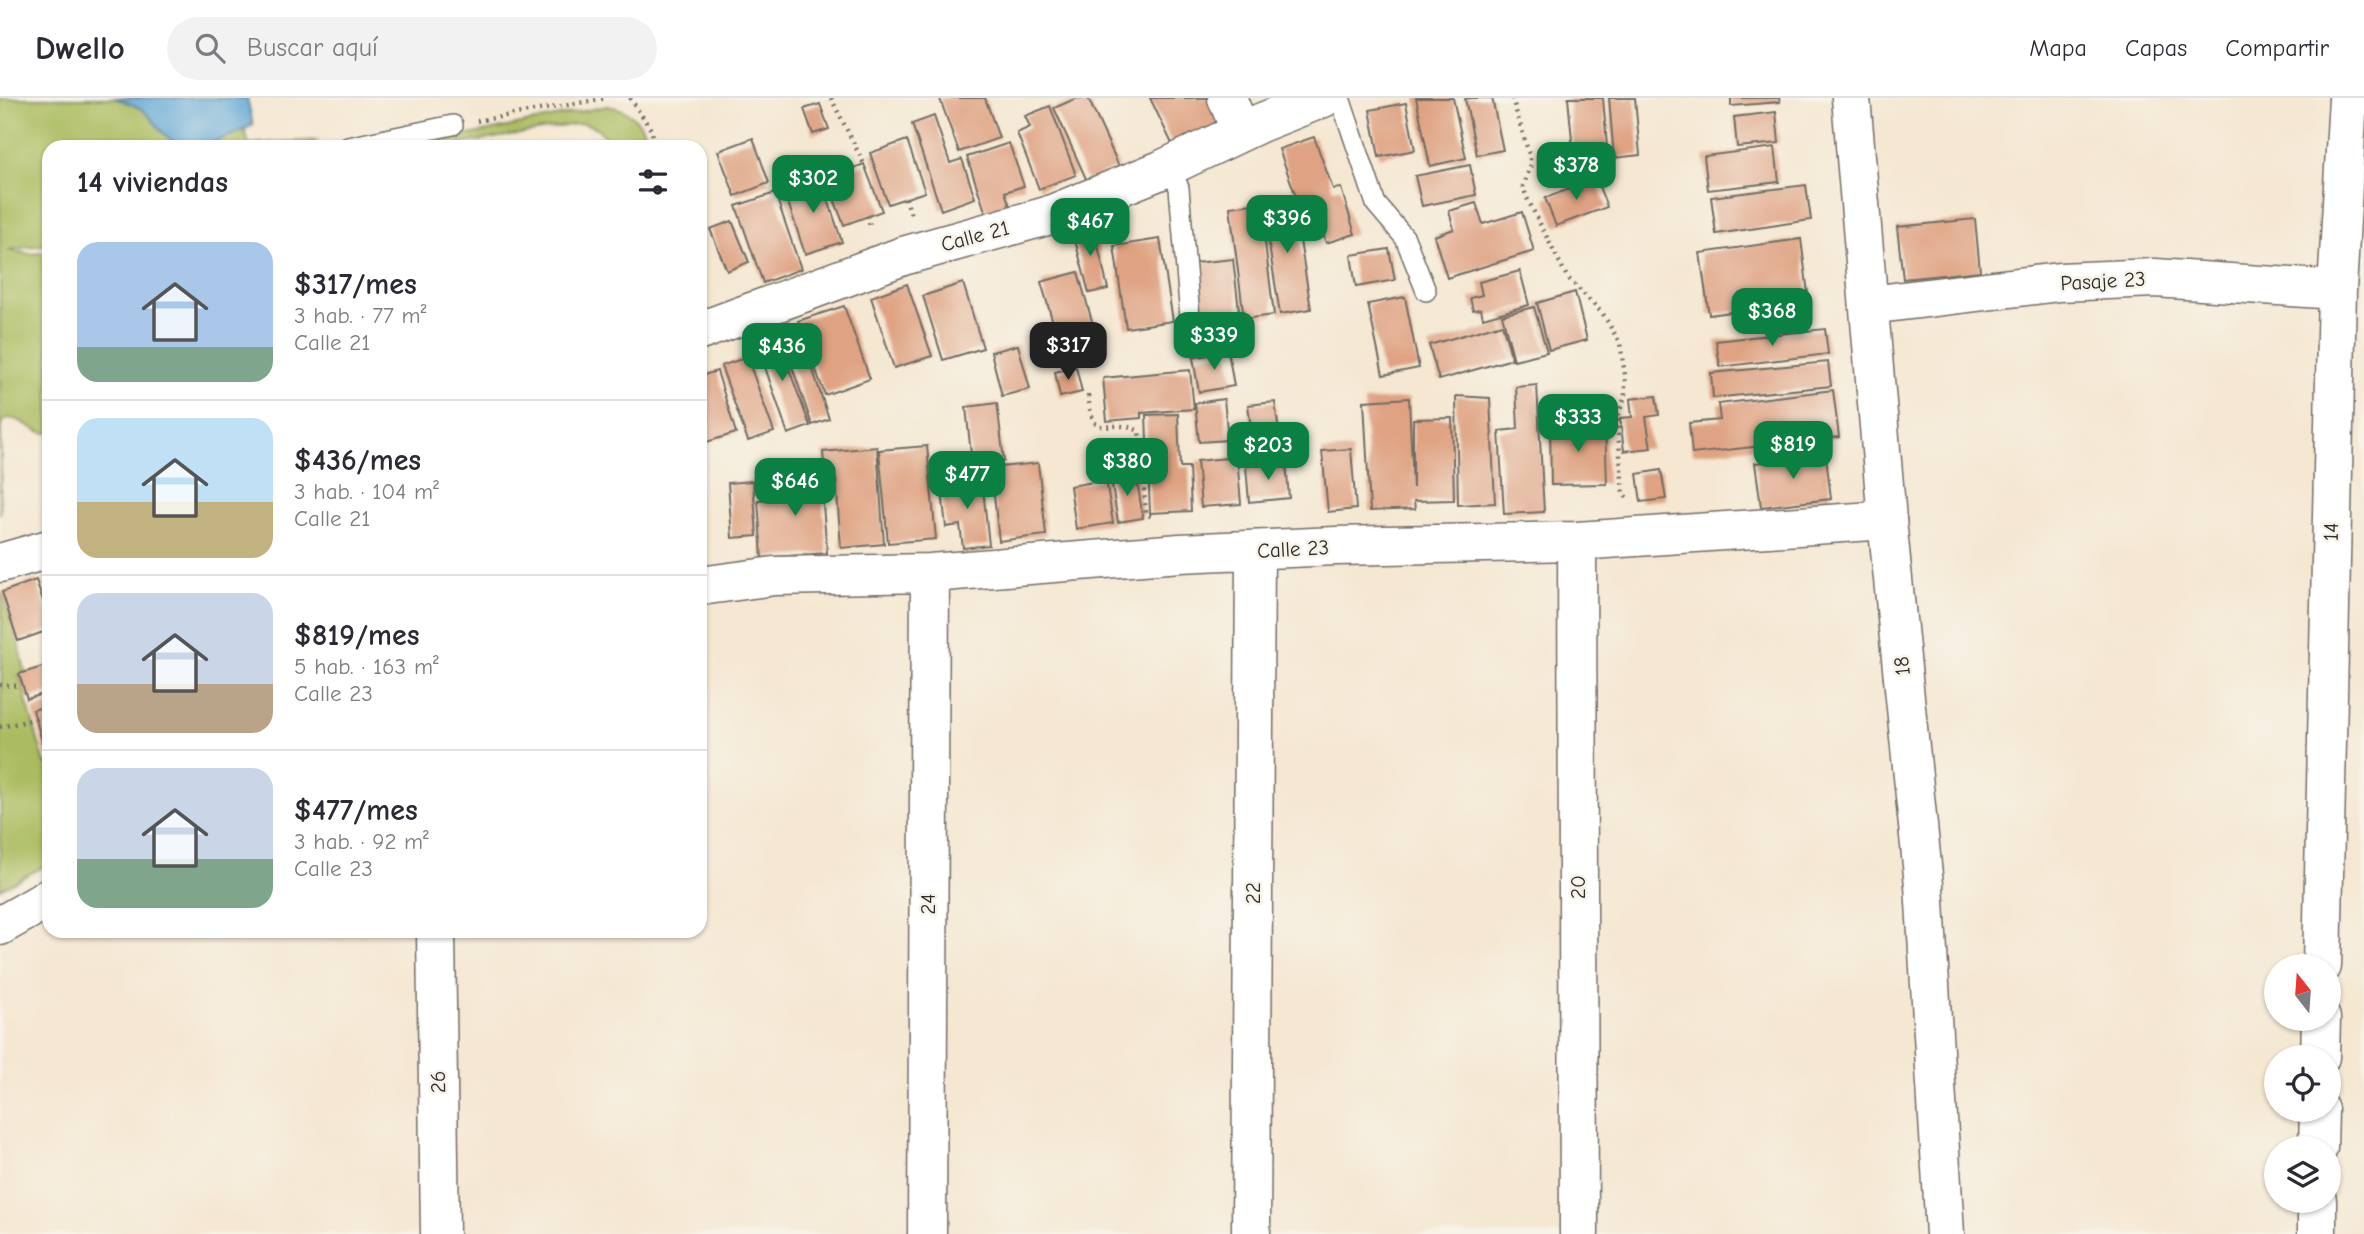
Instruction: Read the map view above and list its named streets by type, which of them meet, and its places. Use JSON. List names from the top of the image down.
{
  "streets": {
    "street": [
      "Calle 21",
      "Pasaje 23",
      "14",
      "Calle 23",
      "18",
      "20",
      "22",
      "24",
      "26"
    ]
  },
  "crossings": [
    ["Pasaje 23", "14"],
    ["Pasaje 23", "18"],
    ["Calle 23", "18"],
    ["Calle 23", "20"],
    ["Calle 23", "22"],
    ["Calle 23", "24"]
  ],
  "north": "top",
  "page": {
    "header": "Dwello",
    "search": "Buscar aquí",
    "nav": ["Mapa", "Capas", "Compartir"],
    "heading": "14 viviendas",
    "price": [
      "$378",
      "$302",
      "$396",
      "$467",
      "$368",
      "$339",
      "$317",
      "$436",
      "$333",
      "$819",
      "$203",
      "$380",
      "$477",
      "$646"
    ],
    "list": [
      {
        "name": "$317/mes",
        "note": "3 hab. · 77 m² · Calle 21"
      },
      {
        "name": "$436/mes",
        "note": "3 hab. · 104 m² · Calle 21"
      },
      {
        "name": "$819/mes",
        "note": "5 hab. · 163 m² · Calle 23"
      },
      {
        "name": "$477/mes",
        "note": "3 hab. · 92 m² · Calle 23"
      }
    ]
  }
}
